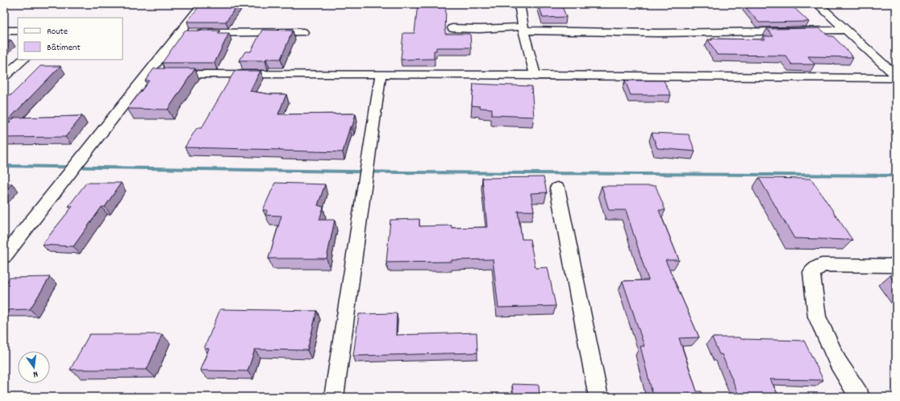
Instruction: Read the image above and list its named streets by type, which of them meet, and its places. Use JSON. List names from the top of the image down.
{
  "legend": ["Route", "Bâtiment"],
  "north": "bottom"
}
